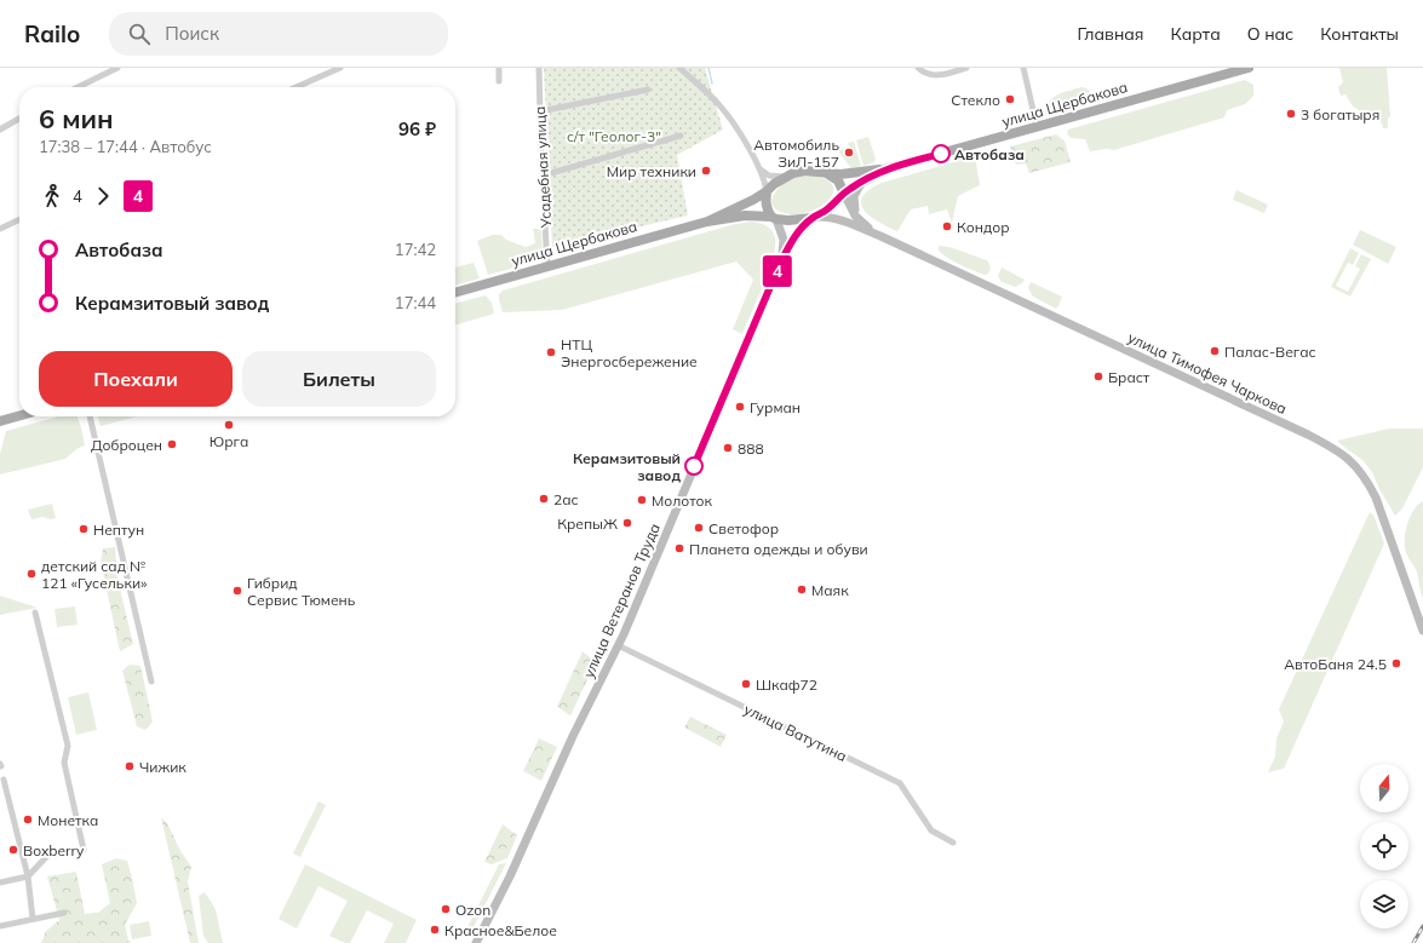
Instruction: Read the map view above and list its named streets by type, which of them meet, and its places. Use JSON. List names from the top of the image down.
{
  "streets": {
    "main road": ["улица Щербакова", "улица Тимофея Чаркова", "улица Ветеранов Труда"],
    "street": ["Усадебная улица", "улица Ватутина"]
  },
  "crossings": [
    ["улица Щербакова", "Усадебная улица"],
    ["улица Ветеранов Труда", "улица Ватутина"]
  ],
  "parks": ["с/т \"Геолог-3\""],
  "places": [
    "Стекло",
    "3 богатыря",
    "Автомобиль ЗиЛ-157",
    "Автобаза",
    "Мир техники",
    "Кондор",
    "Палас-Вегас",
    "НТЦ Энергосбережение",
    "Браст",
    "Гурман",
    "Юрга",
    "Доброцен",
    "888",
    "Керамзитовый завод",
    "2ас",
    "Молоток",
    "КрепыЖ",
    "Светофор",
    "Нептун",
    "Планета одежды и обуви",
    "детский сад № 121 «Гусельки»",
    "Маяк",
    "Гибрид Сервис Тюмень",
    "АвтоБаня 24.5",
    "Шкаф72",
    "Чижик",
    "Монетка",
    "Boxberry",
    "Ozon",
    "Красное&Белое"
  ],
  "lines": ["bus line 4"],
  "north": "top",
  "page": {
    "header": "Railo",
    "search": "Поиск",
    "nav": [
      "Главная",
      "Карта",
      "О нас",
      "Контакты"
    ],
    "on_map": "4",
    "heading": ["6 мин", "17:38 – 17:44 · Автобус", "96 ₽"],
    "legs": ["4", "4"],
    "list": [
      {
        "name": "Автобаза",
        "value": "17:42"
      },
      {
        "name": "Керамзитовый завод",
        "value": "17:44"
      }
    ],
    "buttons": ["Поехали", "Билеты"]
  }
}
